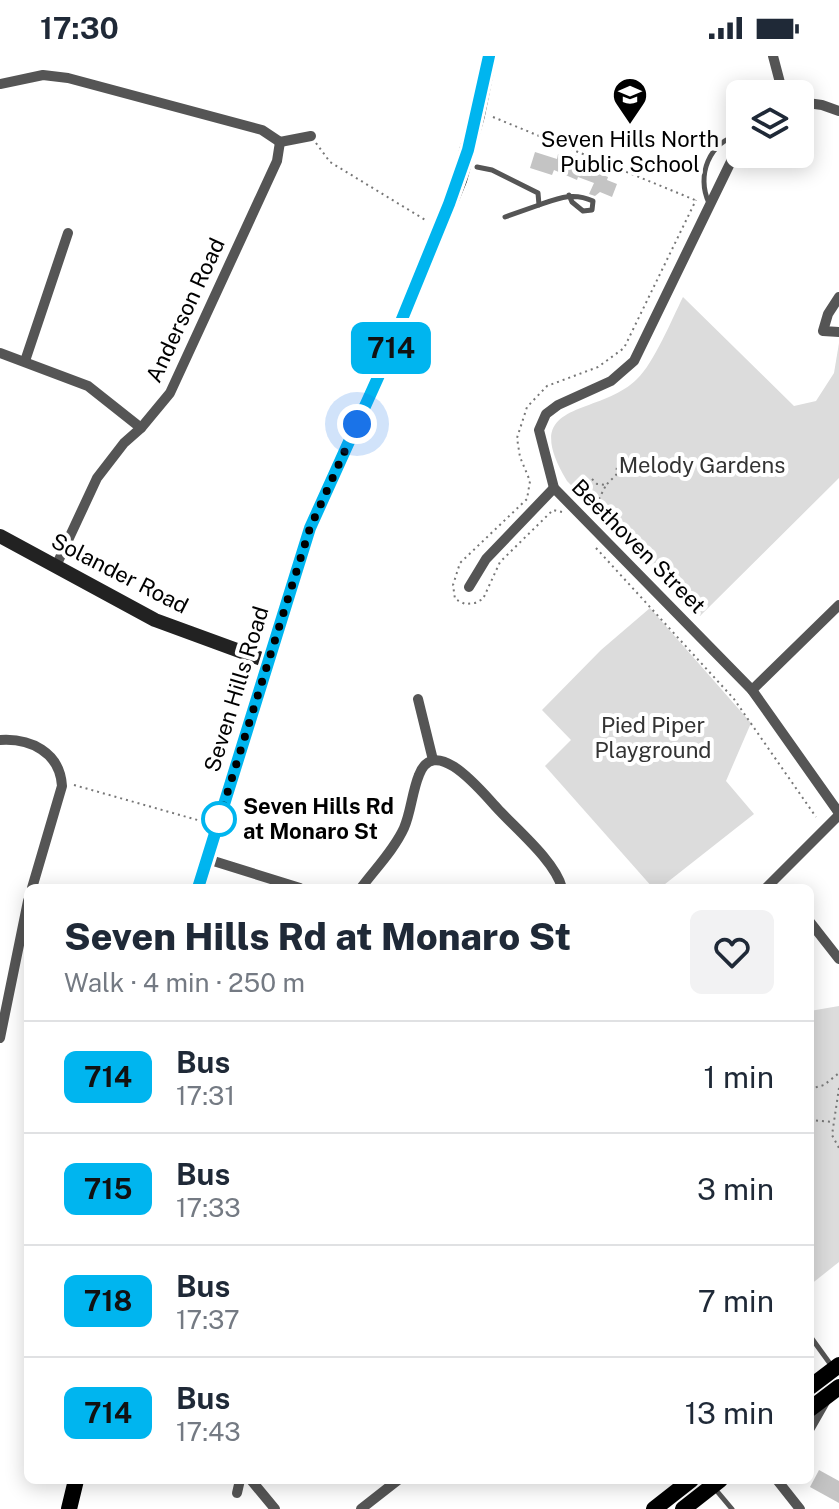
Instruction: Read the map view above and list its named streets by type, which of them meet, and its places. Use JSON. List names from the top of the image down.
{
  "streets": {
    "main road": ["Seven Hills Road"],
    "street": ["Anderson Road", "Beethoven Street", "Solander Road"]
  },
  "crossings": [
    ["Anderson Road", "Solander Road"],
    ["Solander Road", "Seven Hills Road"]
  ],
  "parks": ["Melody Gardens", "Pied Piper Playground"],
  "places": {
    "school or university": ["Seven Hills North Public School"],
    "other": ["Seven Hills Rd at Monaro St"]
  },
  "lines": ["bus line 714"],
  "page": {
    "status": "17:30",
    "on_map": "714",
    "heading": ["Seven Hills Rd at Monaro St", "Walk · 4 min · 250 m"],
    "list": [
      {
        "mark": "714",
        "name": "Bus",
        "note": "17:31",
        "value": "1 min"
      },
      {
        "mark": "715",
        "name": "Bus",
        "note": "17:33",
        "value": "3 min"
      },
      {
        "mark": "718",
        "name": "Bus",
        "note": "17:37",
        "value": "7 min"
      },
      {
        "mark": "714",
        "name": "Bus",
        "note": "17:43",
        "value": "13 min"
      }
    ]
  }
}
